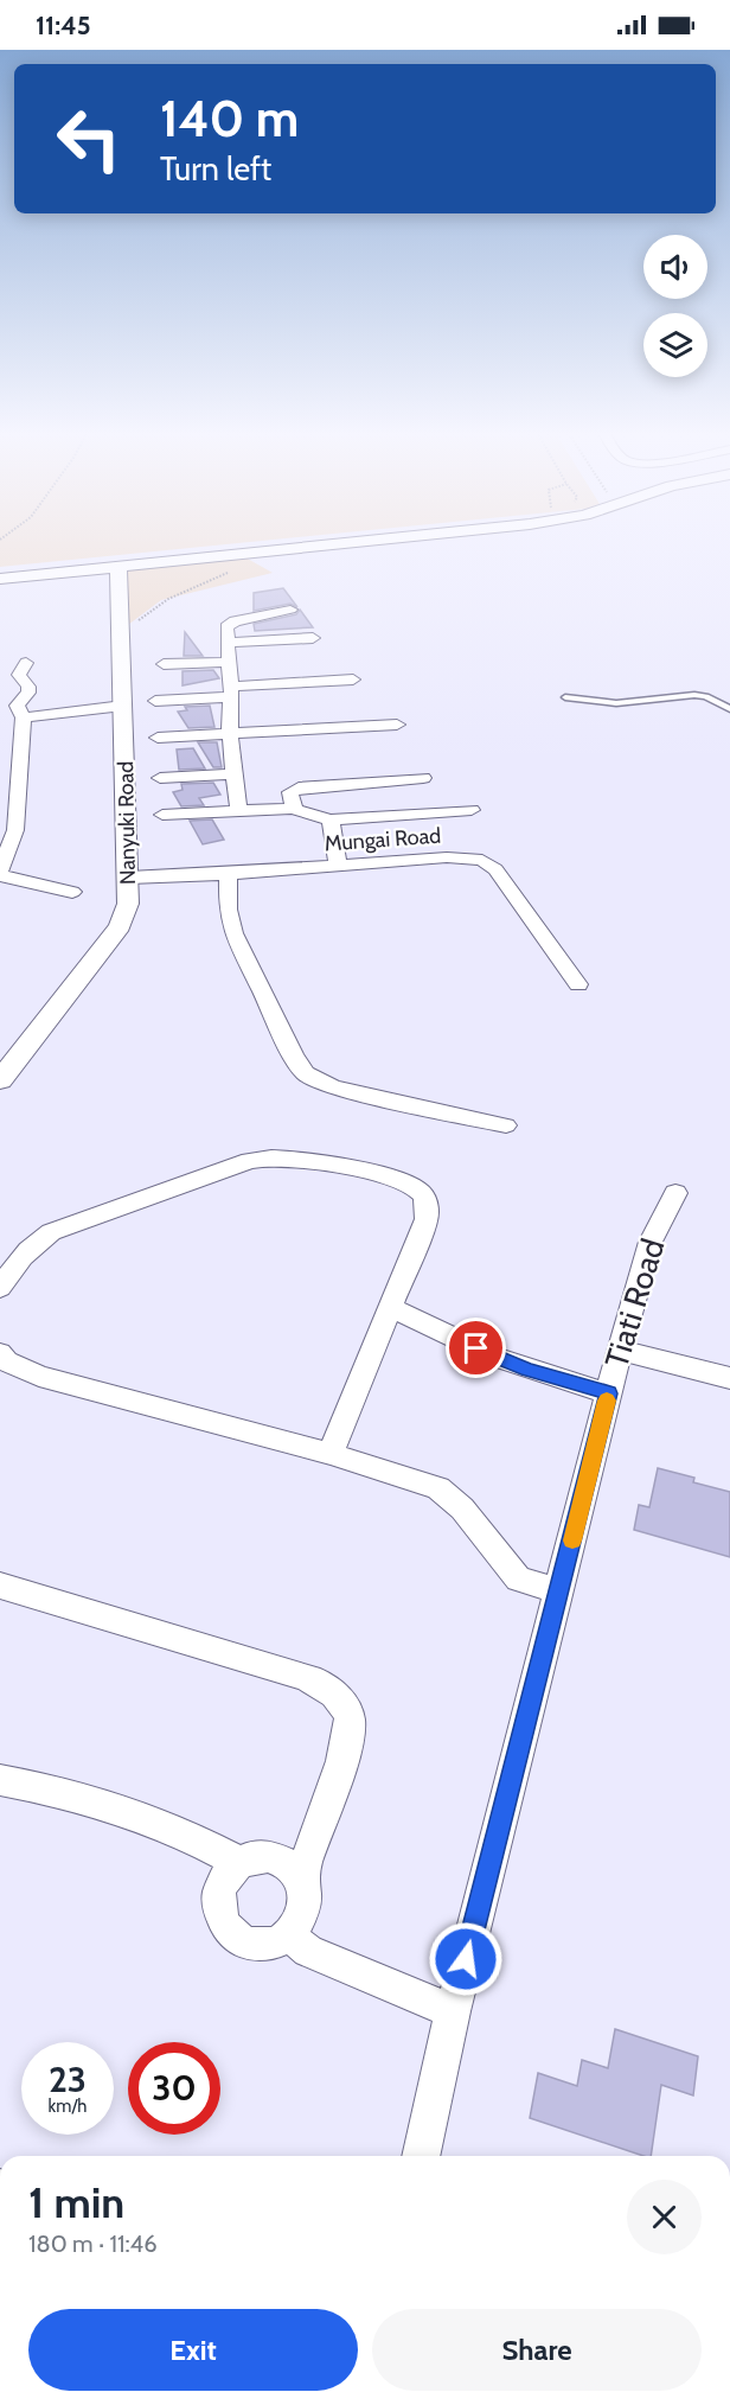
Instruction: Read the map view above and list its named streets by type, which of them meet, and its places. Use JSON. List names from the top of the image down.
{
  "streets": {
    "street": ["Nanyuki Road", "Mungai Road", "Tiati Road"]
  },
  "crossings": [
    ["Nanyuki Road", "Mungai Road"]
  ],
  "page": {
    "status": "11:45",
    "turn": ["140 m", "Turn left"],
    "speed": "23 km/h",
    "limit": "30",
    "heading": ["1 min", "180 m · 11:46"],
    "buttons": ["Exit", "Share"]
  }
}
